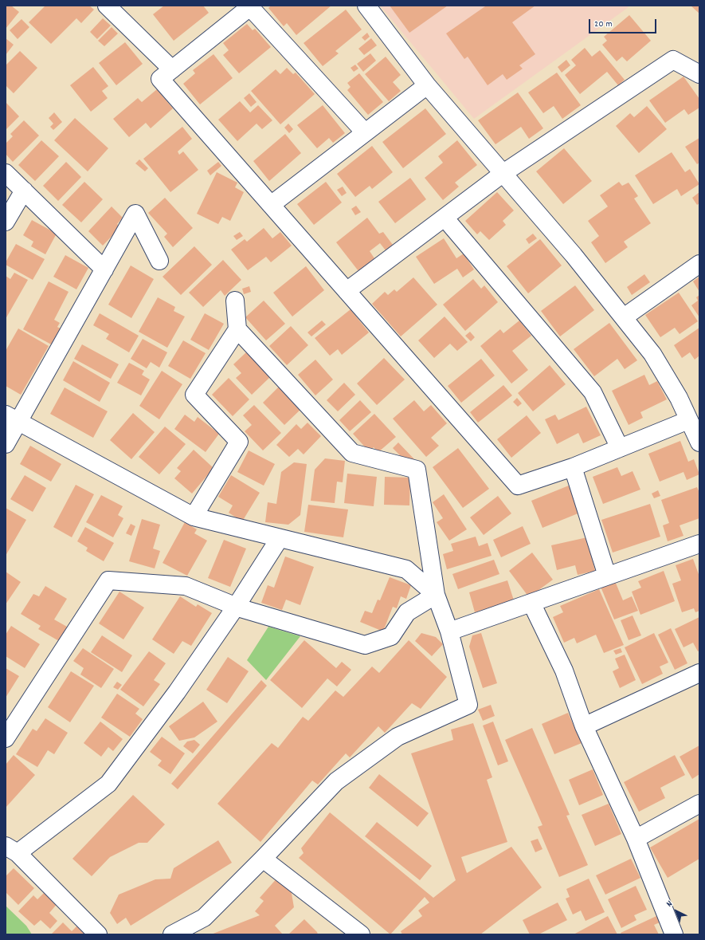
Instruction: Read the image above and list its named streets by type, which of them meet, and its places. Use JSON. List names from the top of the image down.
{
  "scale_bar": "20 m",
  "north": "top left"
}
